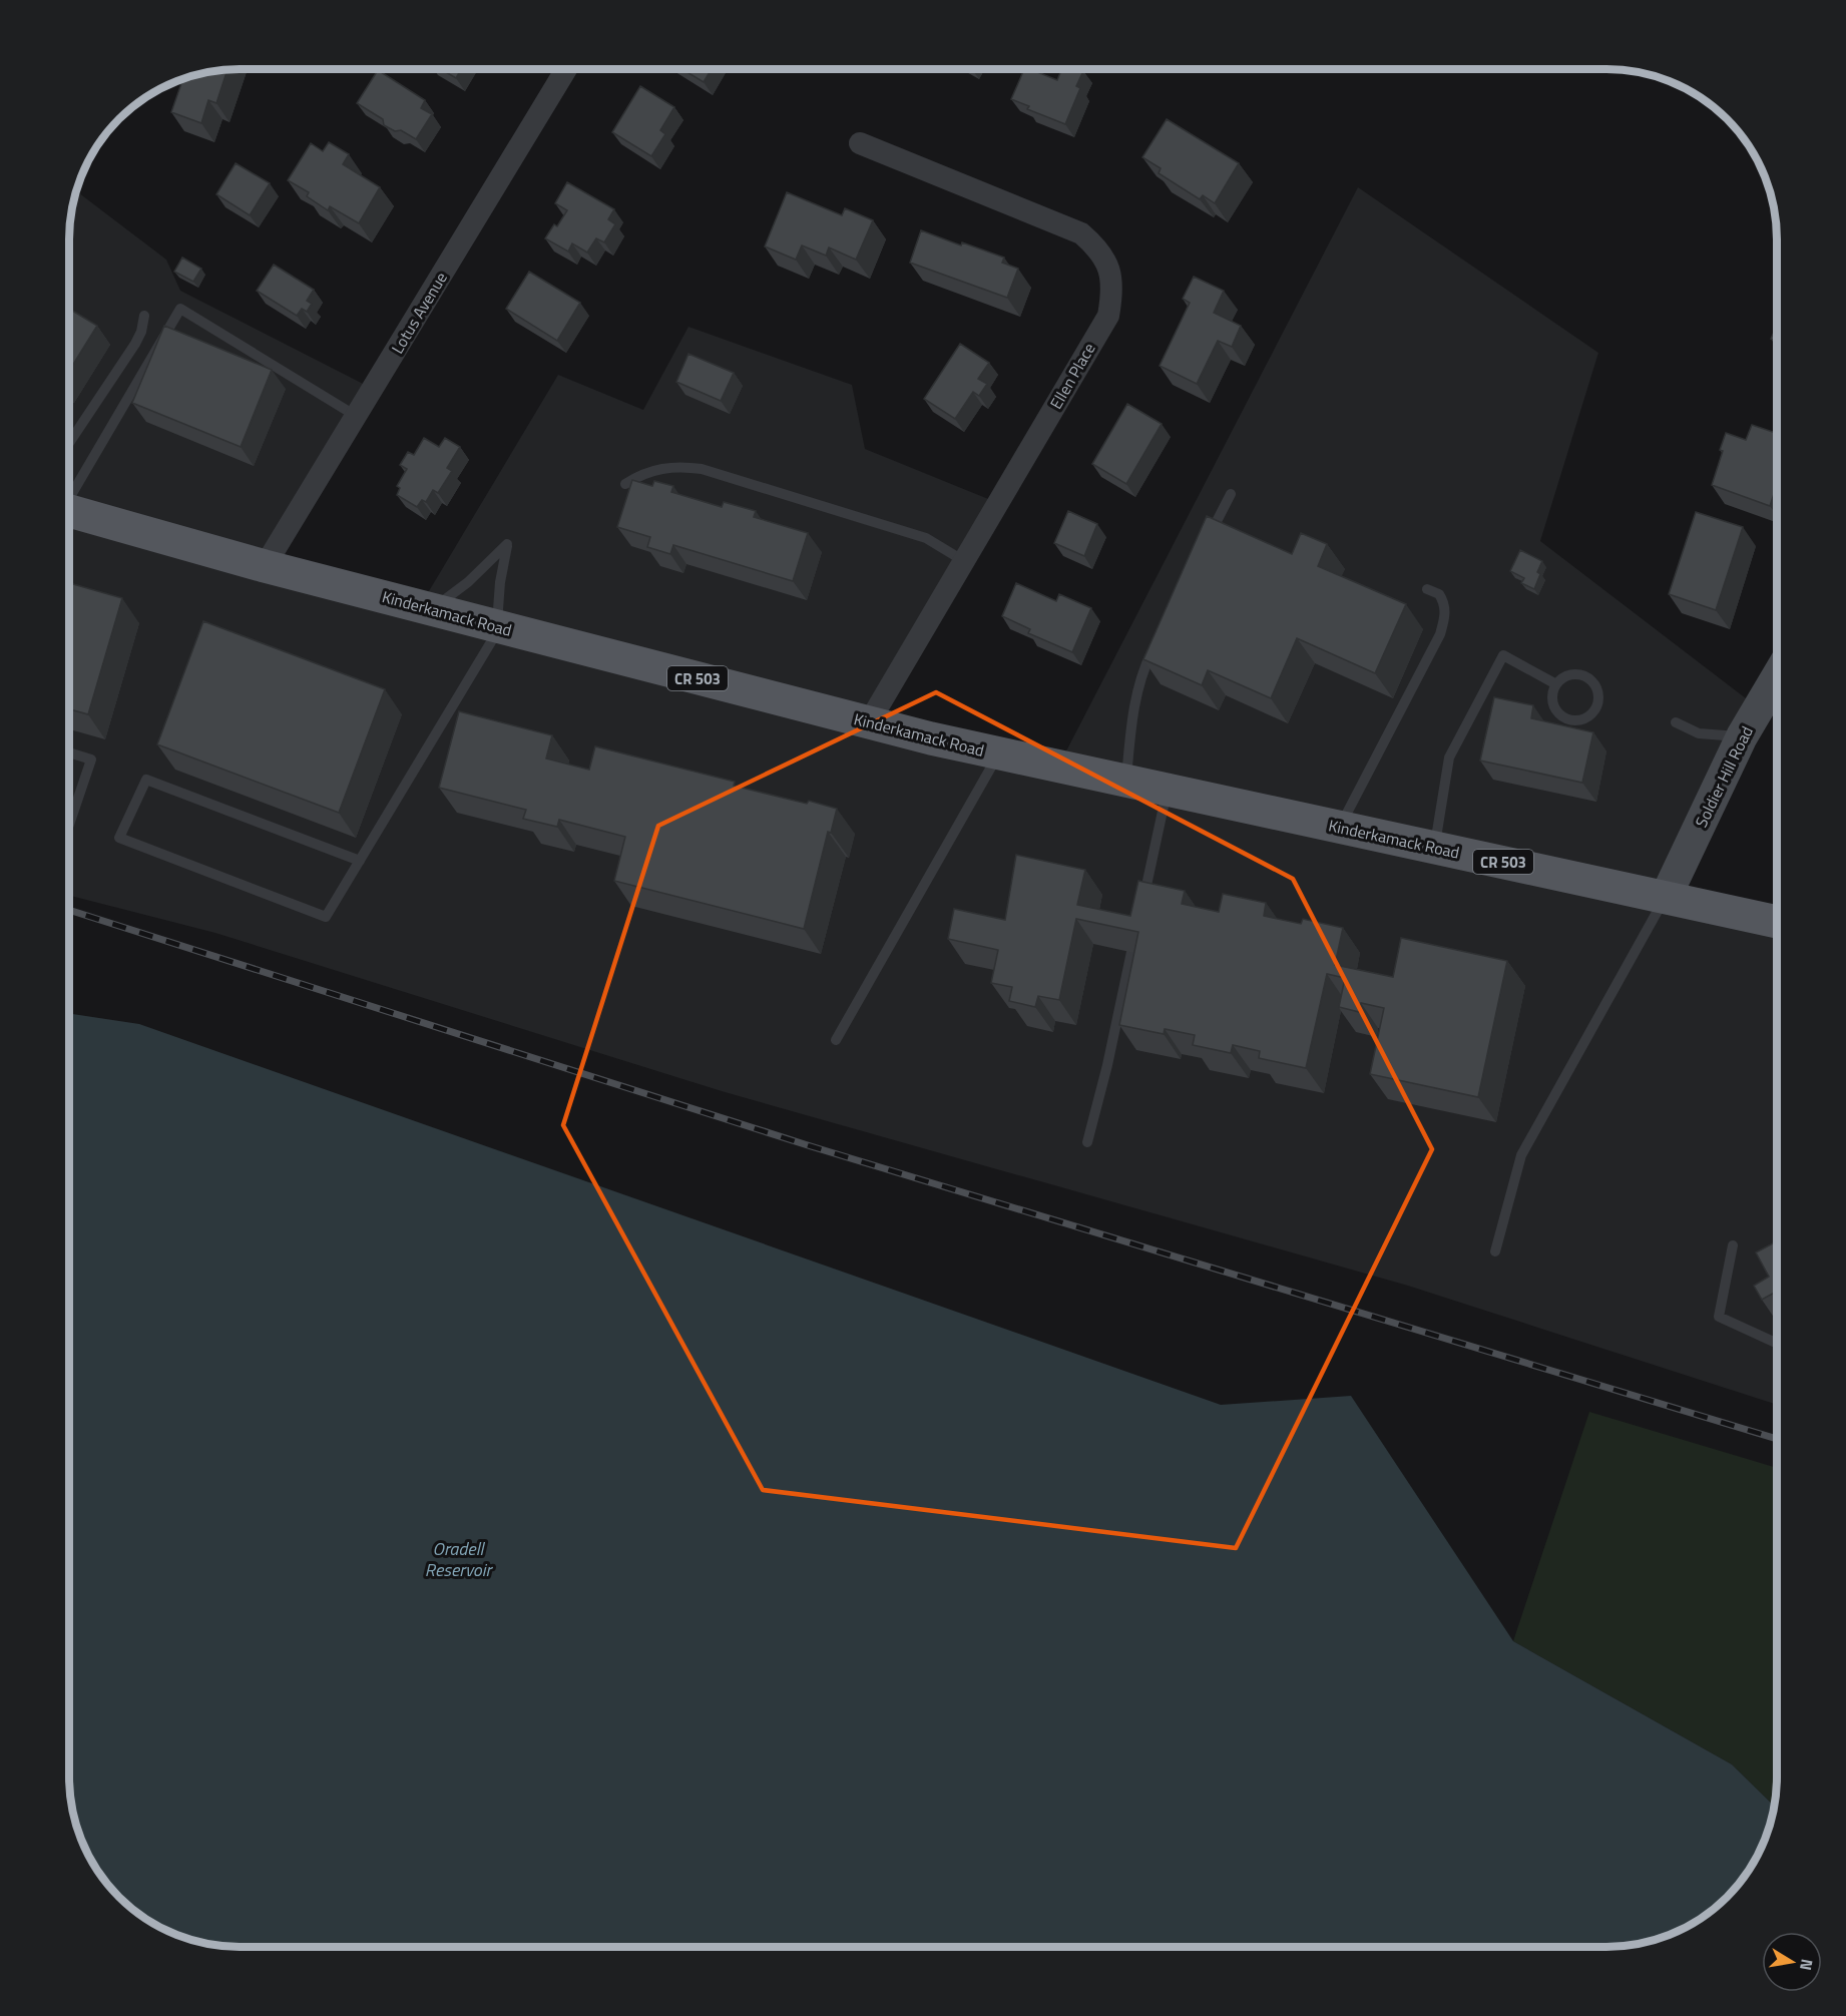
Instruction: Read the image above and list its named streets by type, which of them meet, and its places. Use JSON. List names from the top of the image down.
{
  "streets": {
    "main road": ["Kinderkamack Road", "CR 503"],
    "street": ["Lotus Avenue", "Ellen Place", "Soldier Hill Road"]
  },
  "crossings": [
    ["Lotus Avenue", "Kinderkamack Road"],
    ["Ellen Place", "Kinderkamack Road"],
    ["Kinderkamack Road", "Soldier Hill Road"]
  ],
  "water": ["Oradell Reservoir"],
  "north": "right"
}
